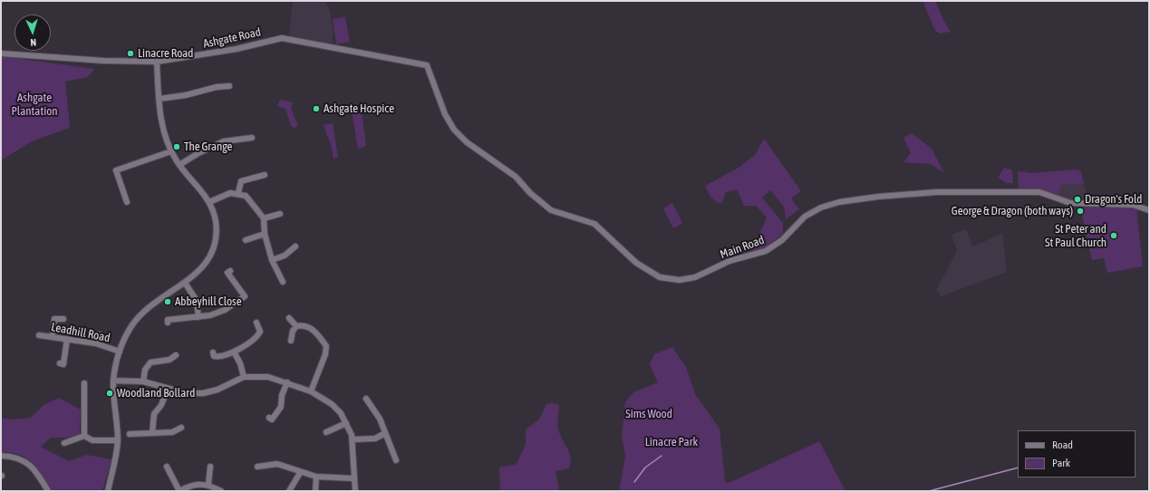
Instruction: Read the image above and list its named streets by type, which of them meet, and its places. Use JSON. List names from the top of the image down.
{
  "streets": {
    "street": ["Ashgate Road", "Main Road", "Leadhill Road"]
  },
  "crossings": [
    ["Ashgate Road", "Main Road"]
  ],
  "parks": ["Ashgate Plantation", "Sims Wood", "Linacre Park"],
  "places": [
    "Linacre Road",
    "Ashgate Hospice",
    "The Grange",
    "Dragon's Fold",
    "George & Dragon (both ways)",
    "St Peter and St Paul Church",
    "Abbeyhill Close",
    "Woodland Bollard"
  ],
  "legend": ["Road", "Park"],
  "north": "bottom"
}
